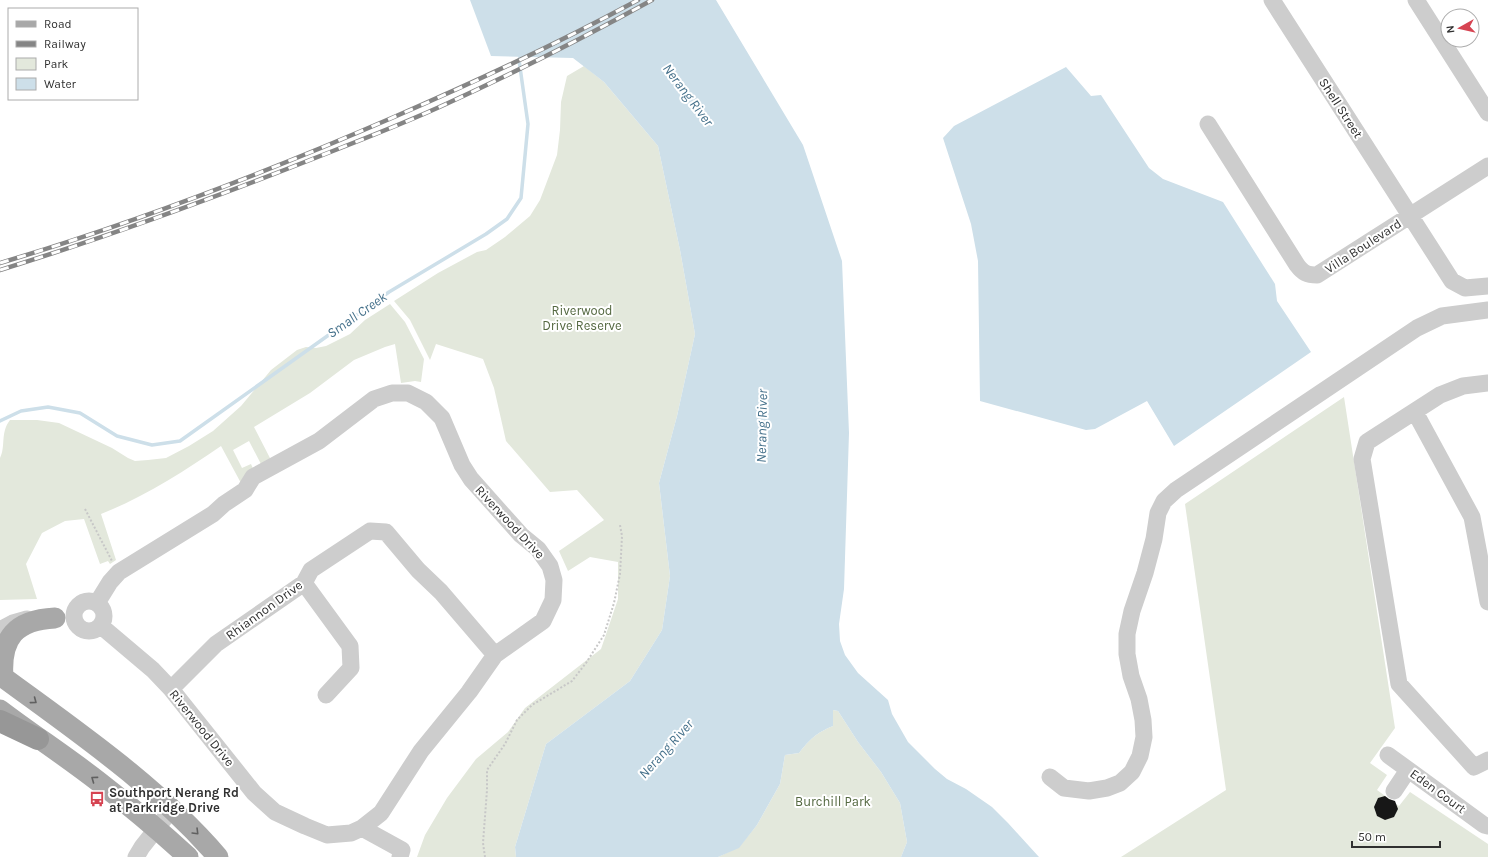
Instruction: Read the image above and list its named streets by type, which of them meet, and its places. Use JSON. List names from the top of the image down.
{
  "streets": {
    "street": [
      "Shell Street",
      "Villa Boulevard",
      "Riverwood Drive",
      "Rhiannon Drive",
      "Eden Court"
    ]
  },
  "crossings": [
    ["Shell Street", "Villa Boulevard"],
    ["Riverwood Drive", "Rhiannon Drive"]
  ],
  "water": ["Nerang River", "Small Creek"],
  "parks": ["Riverwood Drive Reserve", "Burchill Park"],
  "places": {
    "bus stop": ["Southport Nerang Rd at Parkridge Drive"]
  },
  "legend": [
    "Road",
    "Railway",
    "Park",
    "Water"
  ],
  "scale_bar": "50 m",
  "north": "left"
}
